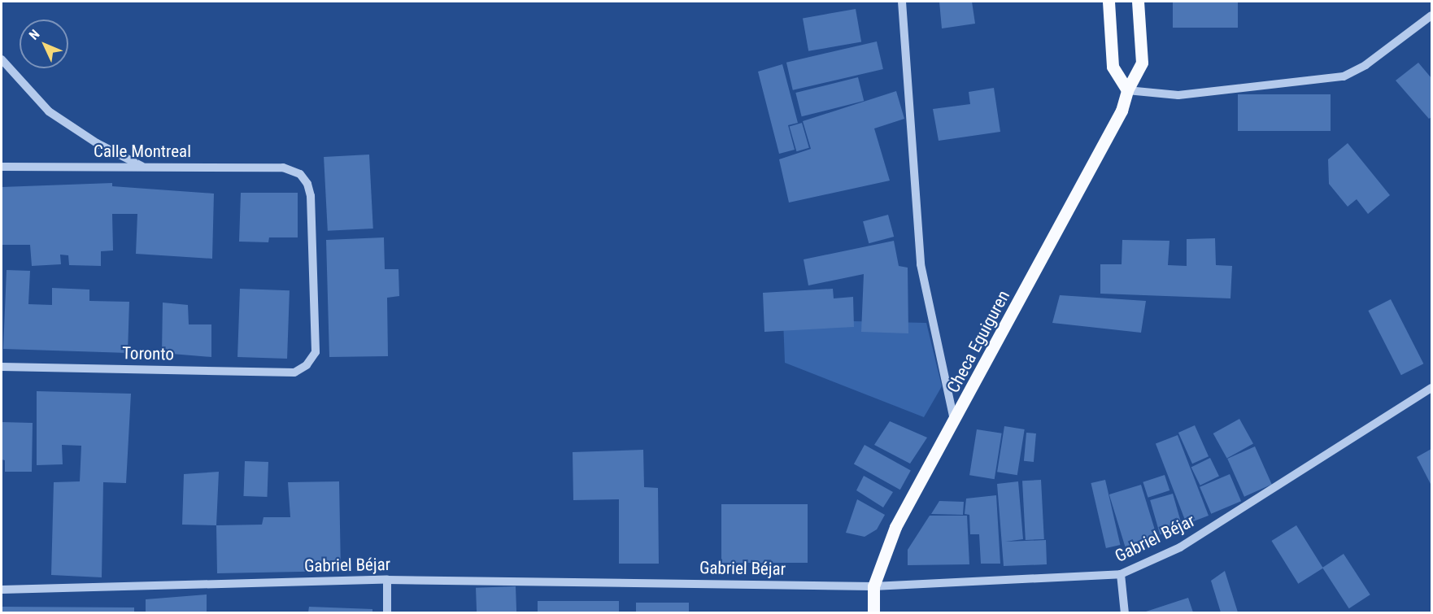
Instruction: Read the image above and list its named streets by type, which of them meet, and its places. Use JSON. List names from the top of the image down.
{
  "streets": {
    "main road": ["Checa Eguiguren"],
    "street": ["Calle Montreal", "Toronto", "Gabriel Béjar"]
  },
  "crossings": [
    ["Calle Montreal", "Toronto"],
    ["Checa Eguiguren", "Gabriel Béjar"]
  ],
  "north": "top left"
}
